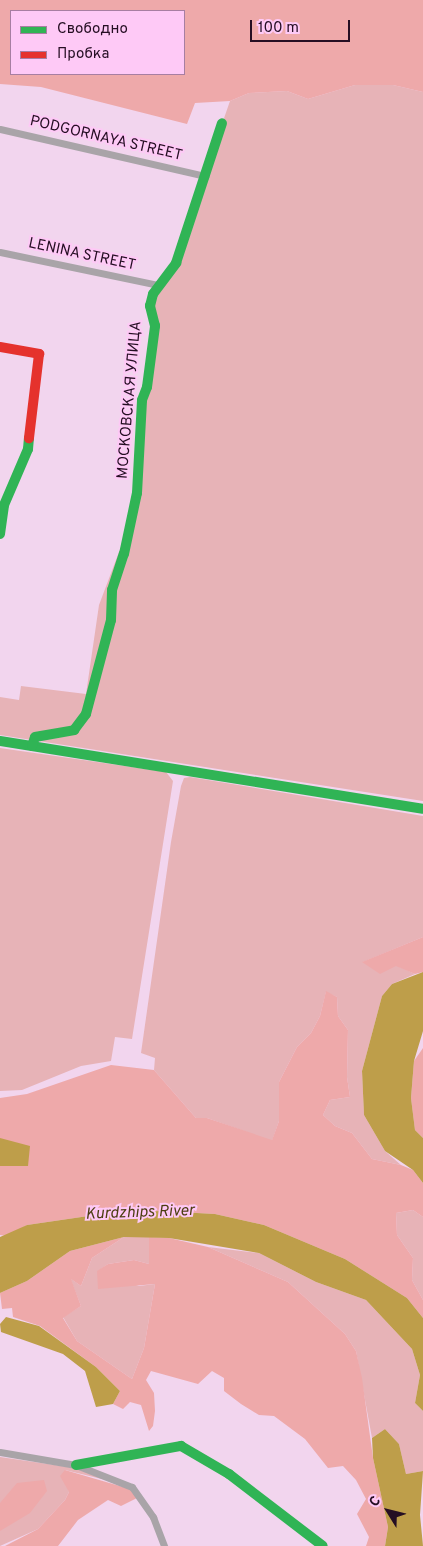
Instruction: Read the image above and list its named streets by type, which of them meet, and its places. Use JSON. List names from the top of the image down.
{
  "streets": {
    "street": ["PODGORNAYA STREET", "LENINA STREET", "МОСКОВСКАЯ УЛИЦА"]
  },
  "crossings": [
    ["LENINA STREET", "МОСКОВСКАЯ УЛИЦА"]
  ],
  "water": ["Kurdzhips River"],
  "legend": ["Свободно", "Пробка"],
  "scale_bar": "100 m",
  "north": "top left"
}
